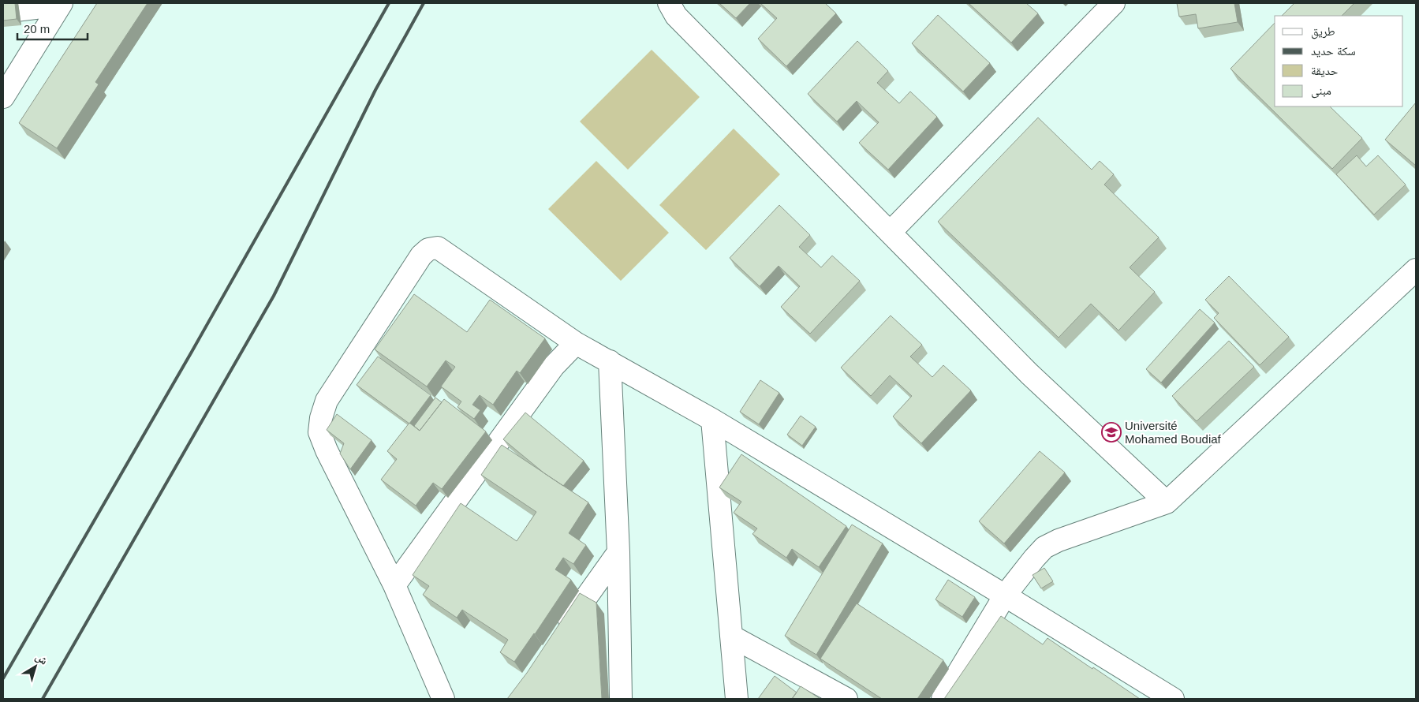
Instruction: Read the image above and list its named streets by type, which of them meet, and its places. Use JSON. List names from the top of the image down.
{
  "places": {
    "school or university": ["Université Mohamed Boudiaf"]
  },
  "legend": [
    "طريق",
    "سكة حديد",
    "حديقة",
    "مبنى"
  ],
  "scale_bar": "20 m",
  "north": "top right"
}
